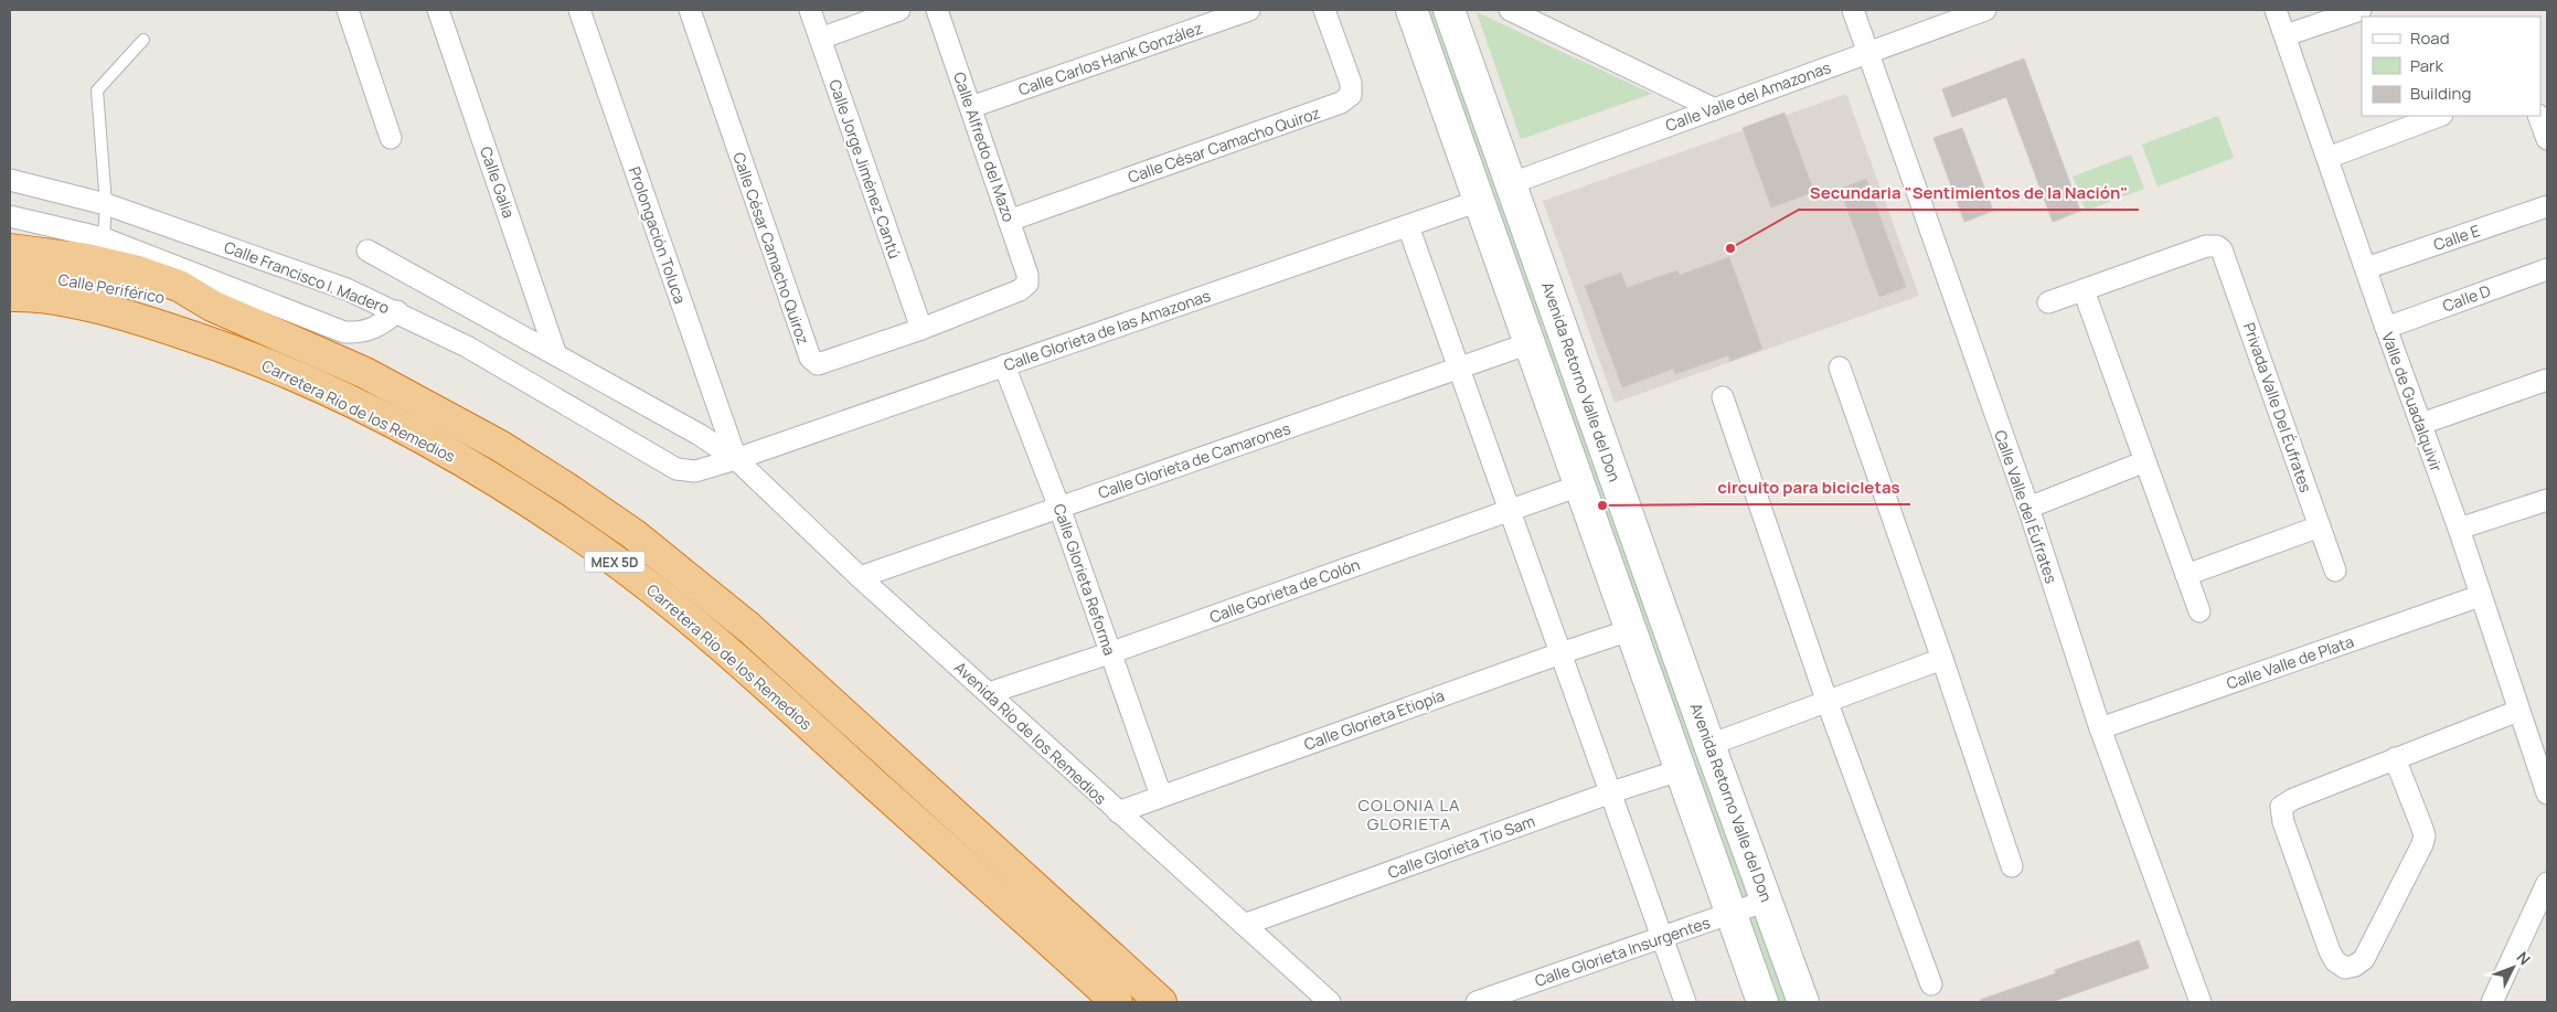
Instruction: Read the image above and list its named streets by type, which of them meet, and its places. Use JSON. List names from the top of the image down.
{
  "streets": {
    "highway": ["Calle Periférico", "Carretera Río de los Remedios", "MEX 5D"],
    "street": [
      "Calle Carlos Hank González",
      "Calle Valle del Amazonas",
      "Calle César Camacho Quiroz",
      "Calle Alfredo del Mazo",
      "Calle Jorge Jiménez Cantú",
      "Calle Galia",
      "Prolongación Toluca",
      "Calle E",
      "Calle Francisco I. Madero",
      "Calle D",
      "Calle Glorieta de las Amazonas",
      "Avenida Retorno Valle del Don",
      "Valle de Guadalquivir",
      "Privada Valle Del Éufrates",
      "Calle Glorieta de Camarones",
      "Calle Valle del Éufrates",
      "Calle Glorieta Reforma",
      "Calle Gorieta de Colón",
      "Calle Valle de Plata",
      "Calle Glorieta Etiopía",
      "Avenida Río de los Remedios",
      "Calle Glorieta Tío Sam",
      "Calle Glorieta Insurgentes"
    ]
  },
  "crossings": [
    ["Calle Carlos Hank González", "Calle Alfredo del Mazo"],
    ["Calle Valle del Amazonas", "Avenida Retorno Valle del Don"],
    ["Calle Valle del Amazonas", "Calle Valle del Éufrates"],
    ["Calle César Camacho Quiroz", "Calle Alfredo del Mazo"],
    ["Calle César Camacho Quiroz", "Calle Jorge Jiménez Cantú"],
    ["Calle Galia", "Avenida Río de los Remedios"],
    ["Prolongación Toluca", "Calle Francisco I. Madero"],
    ["Prolongación Toluca", "Calle Glorieta de las Amazonas"],
    ["Prolongación Toluca", "Avenida Río de los Remedios"],
    ["Calle E", "Valle de Guadalquivir"],
    ["Calle Francisco I. Madero", "Calle Glorieta de las Amazonas"],
    ["Calle Francisco I. Madero", "Avenida Río de los Remedios"],
    ["Calle Periférico", "Carretera Río de los Remedios"],
    ["Calle D", "Valle de Guadalquivir"],
    ["Calle Glorieta de las Amazonas", "Calle Glorieta Reforma"],
    ["Calle Glorieta de las Amazonas", "Avenida Río de los Remedios"],
    ["Avenida Retorno Valle del Don", "Calle Glorieta Insurgentes"],
    ["Valle de Guadalquivir", "Calle Valle de Plata"],
    ["Calle Glorieta de Camarones", "Calle Glorieta Reforma"],
    ["Calle Glorieta de Camarones", "Avenida Río de los Remedios"],
    ["Calle Valle del Éufrates", "Calle Valle de Plata"],
    ["Calle Glorieta Reforma", "Calle Gorieta de Colón"],
    ["Calle Glorieta Reforma", "Calle Glorieta Etiopía"],
    ["Calle Gorieta de Colón", "Avenida Río de los Remedios"],
    ["Calle Glorieta Etiopía", "Avenida Río de los Remedios"],
    ["Avenida Río de los Remedios", "Calle Glorieta Tío Sam"]
  ],
  "districts": ["COLONIA LA GLORIETA"],
  "places": ["Secundaria \"Sentimientos de la Nación\"", "circuito para bicicletas"],
  "legend": ["Road", "Park", "Building"],
  "north": "top right"
}
